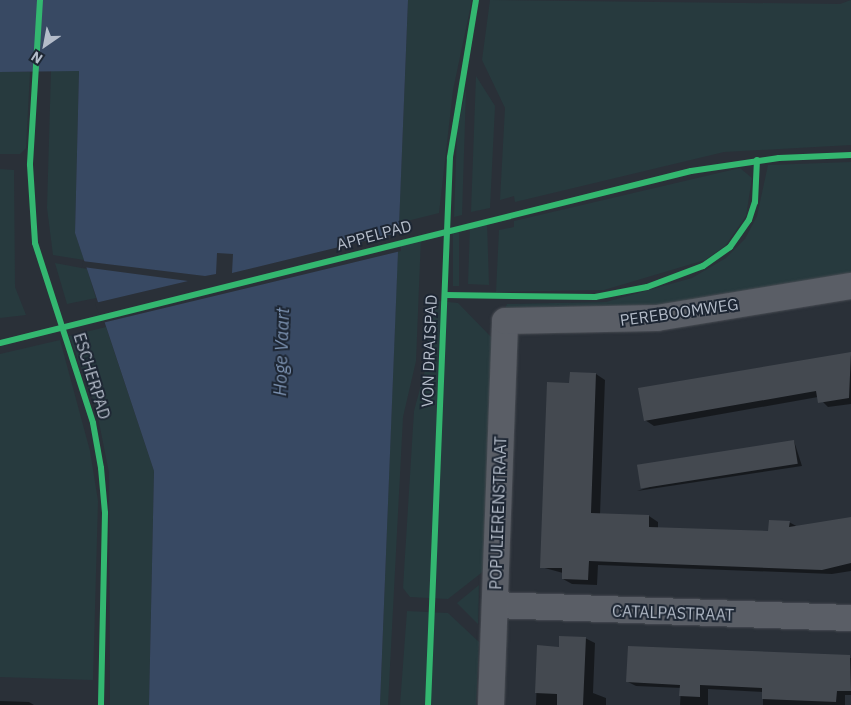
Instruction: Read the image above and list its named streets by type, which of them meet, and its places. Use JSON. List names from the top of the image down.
{
  "streets": {
    "street": ["PEREBOOMWEG", "POPULIERENSTRAAT", "CATALPASTRAAT"],
    "cycle path": ["APPELPAD", "VON DRAISPAD", "ESCHERPAD"]
  },
  "crossings": [
    ["PEREBOOMWEG", "POPULIERENSTRAAT"],
    ["POPULIERENSTRAAT", "CATALPASTRAAT"]
  ],
  "water": ["Hoge Vaart"],
  "north": "bottom left"
}
